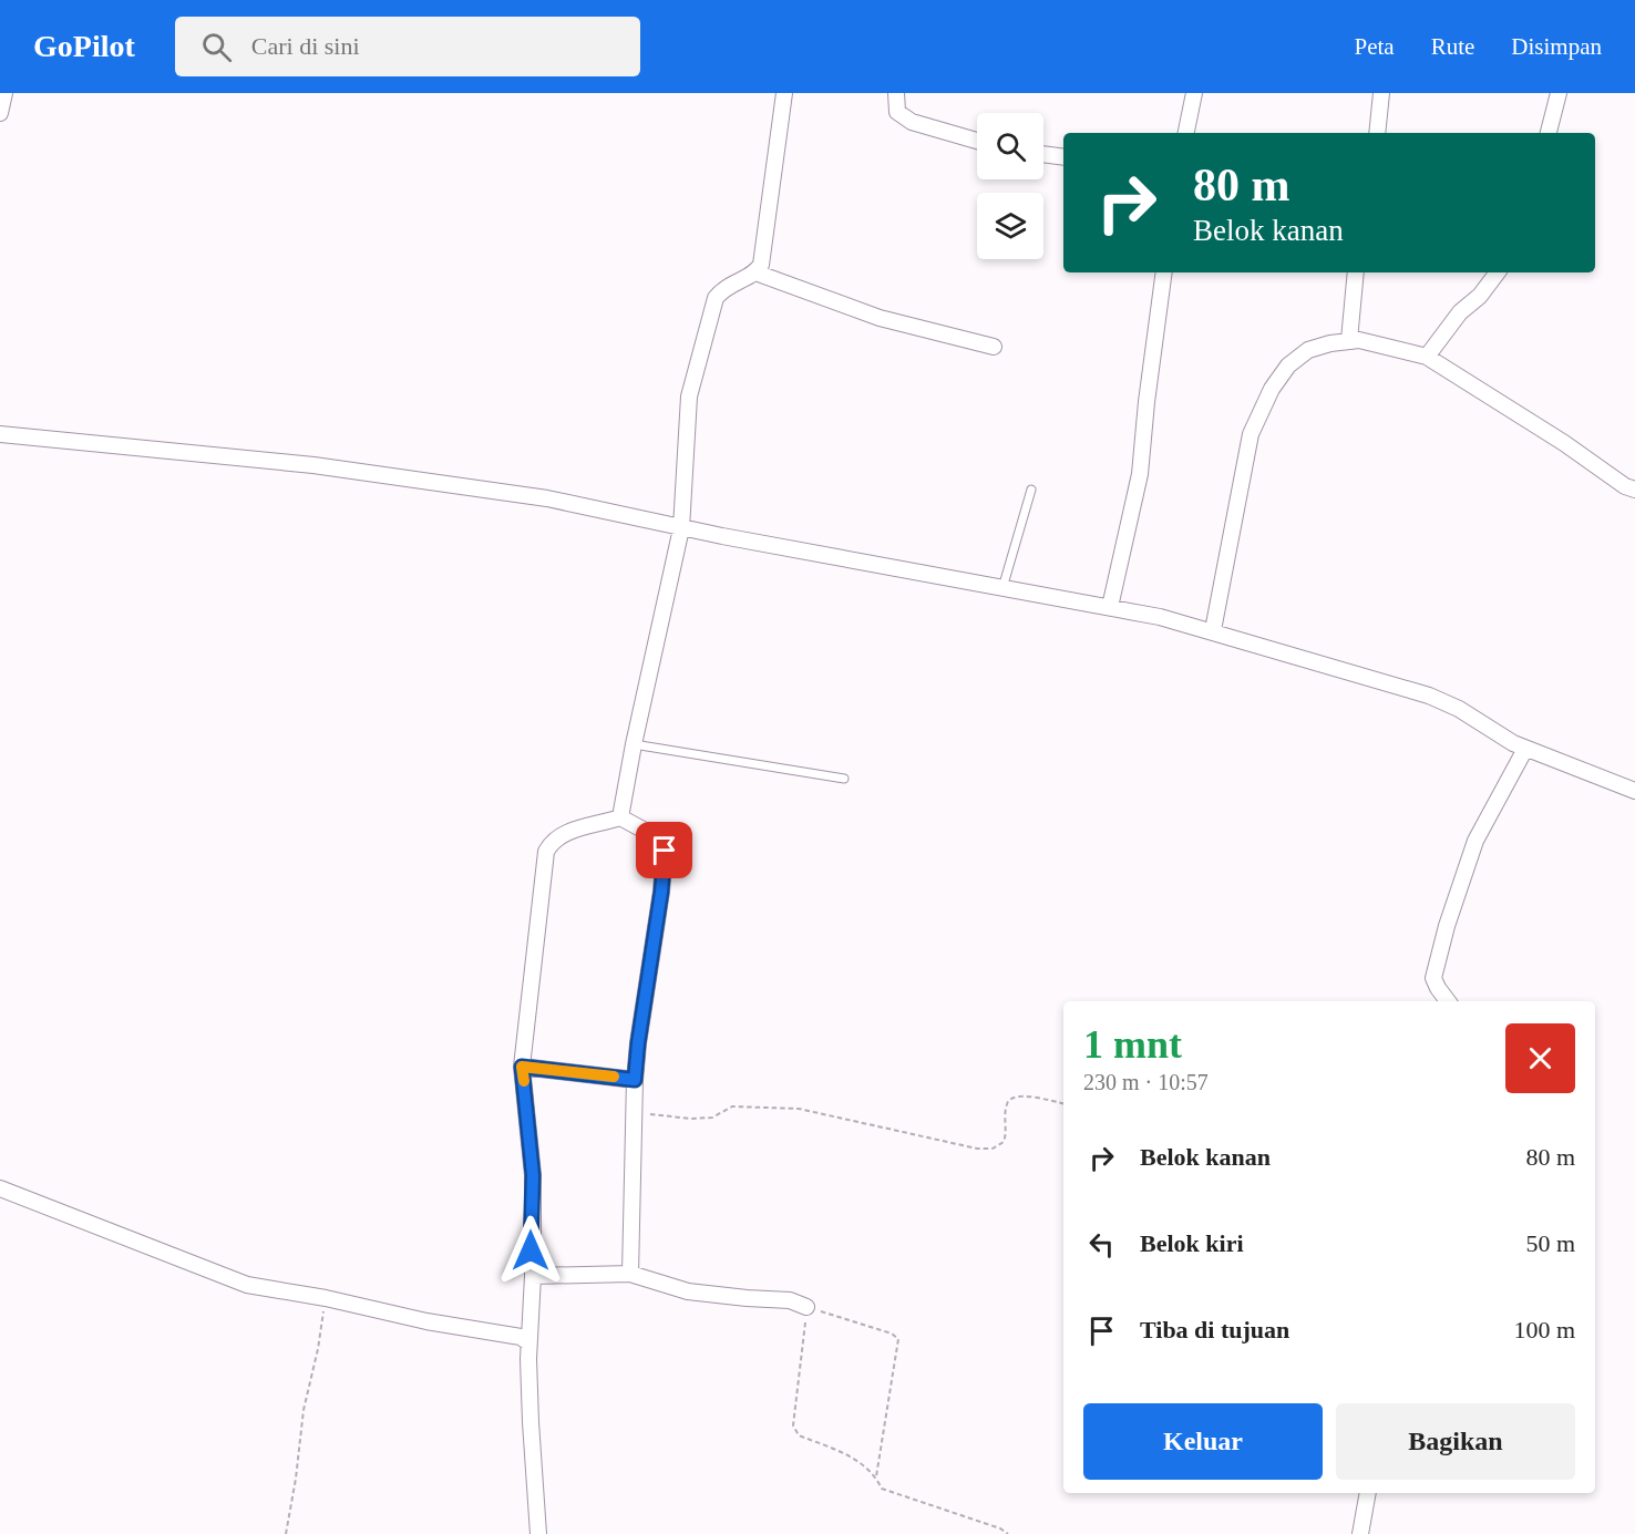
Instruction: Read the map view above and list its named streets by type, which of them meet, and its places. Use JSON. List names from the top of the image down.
{
  "page": {
    "header": "GoPilot",
    "search": "Cari di sini",
    "nav": ["Peta", "Rute", "Disimpan"],
    "turn": ["80 m", "Belok kanan"],
    "heading": ["1 mnt", "230 m · 10:57"],
    "list": [
      {
        "name": "Belok kanan",
        "value": "80 m"
      },
      {
        "name": "Belok kiri",
        "value": "50 m"
      },
      {
        "name": "Tiba di tujuan",
        "value": "100 m"
      }
    ],
    "buttons": ["Keluar", "Bagikan"]
  }
}
